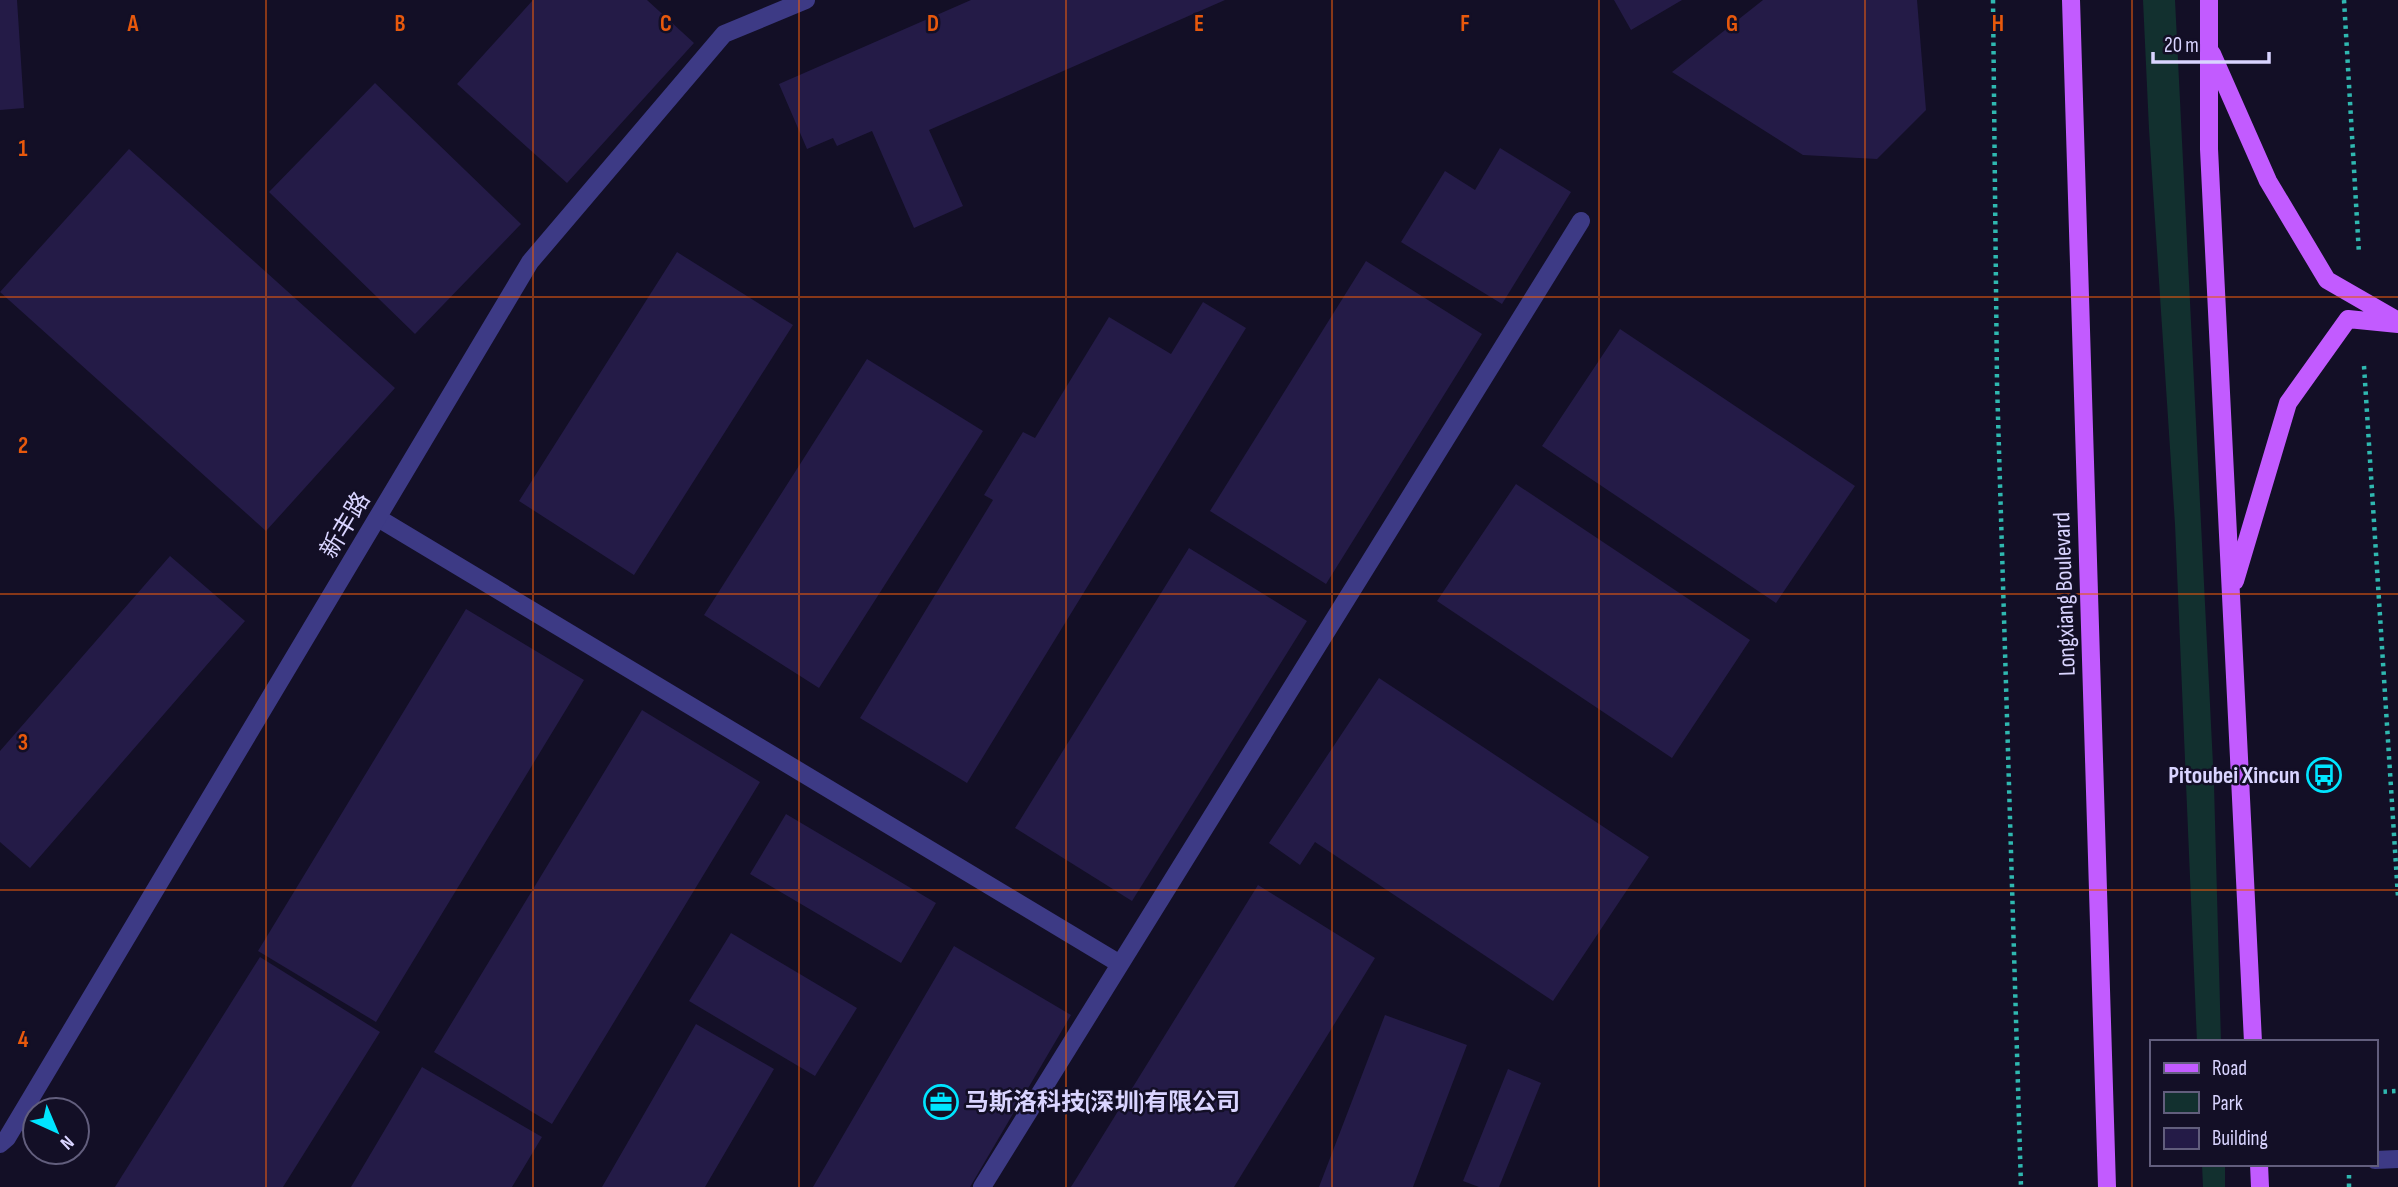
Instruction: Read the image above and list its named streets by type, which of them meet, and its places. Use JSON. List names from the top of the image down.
{
  "streets": {
    "main road": ["Longxiang Boulevard"],
    "street": ["新丰路"]
  },
  "places": {
    "bus stop": ["Pitoubei Xincun"],
    "office": ["马斯洛科技(深圳)有限公司"]
  },
  "legend": ["Road", "Park", "Building"],
  "scale_bar": "20 m",
  "north": "bottom right",
  "grid": {
    "columns": [
      "A",
      "B",
      "C",
      "D",
      "E",
      "F",
      "G",
      "H"
    ],
    "rows": [
      "1",
      "2",
      "3",
      "4"
    ]
  }
}
